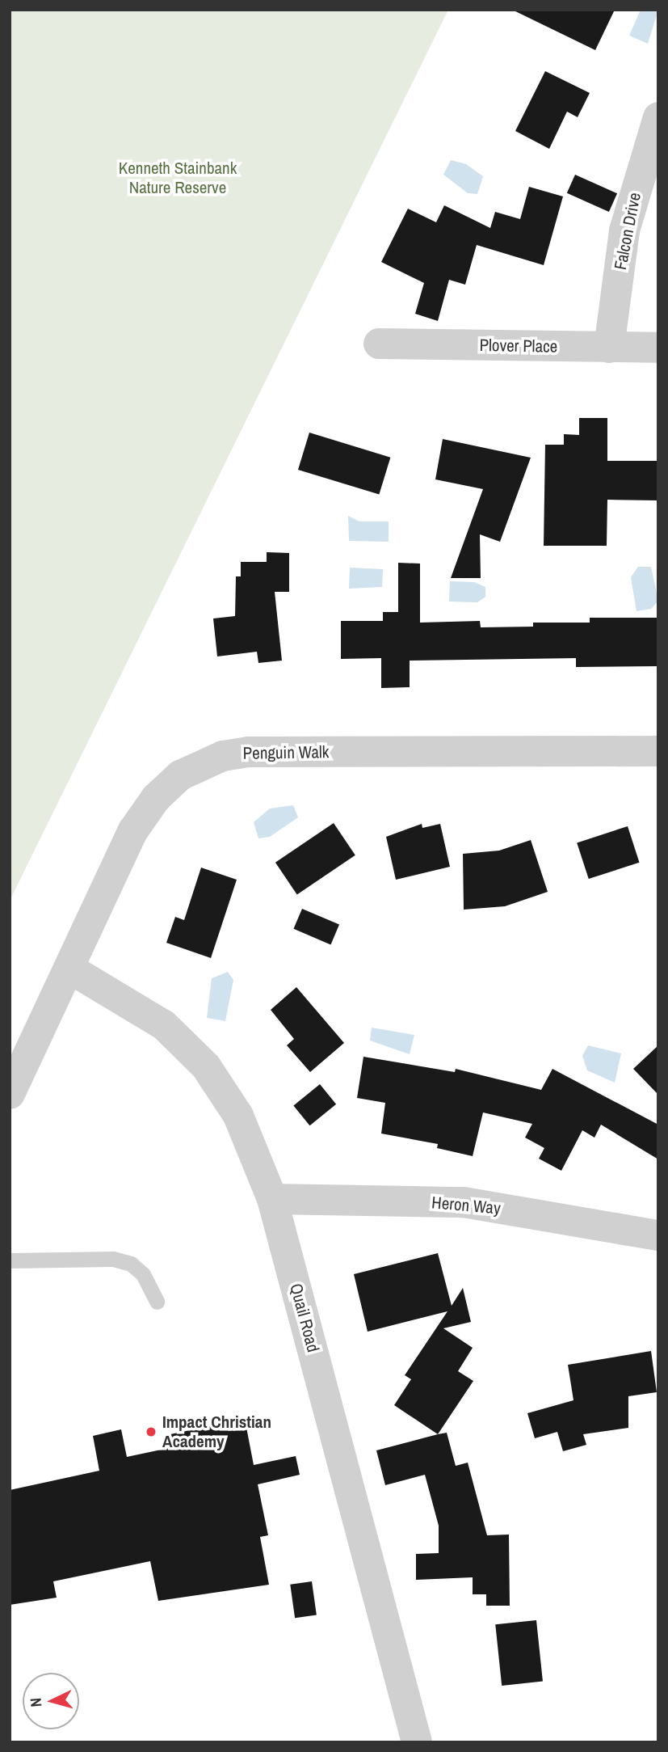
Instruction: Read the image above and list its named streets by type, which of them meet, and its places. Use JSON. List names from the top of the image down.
{
  "streets": {
    "street": [
      "Falcon Drive",
      "Plover Place",
      "Penguin Walk",
      "Heron Way",
      "Quail Road"
    ]
  },
  "crossings": [
    ["Falcon Drive", "Plover Place"],
    ["Penguin Walk", "Quail Road"],
    ["Heron Way", "Quail Road"]
  ],
  "parks": ["Kenneth Stainbank Nature Reserve"],
  "places": ["Impact Christian Academy"],
  "north": "left"
}
